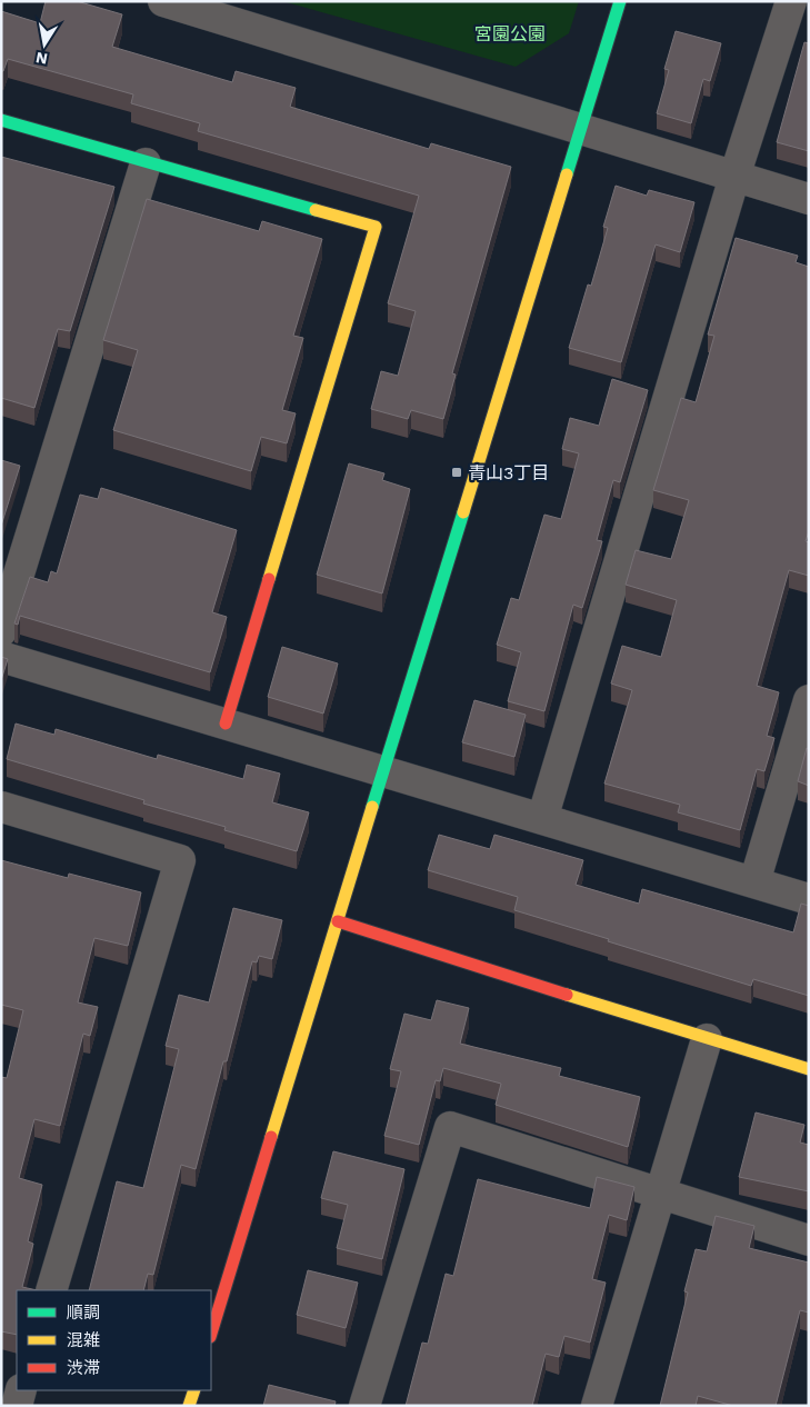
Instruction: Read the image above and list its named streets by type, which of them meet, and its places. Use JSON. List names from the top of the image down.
{
  "parks": ["宮園公園"],
  "places": {
    "transit": ["青山3丁目"]
  },
  "legend": ["順調", "混雑", "渋滞"],
  "north": "bottom"
}
